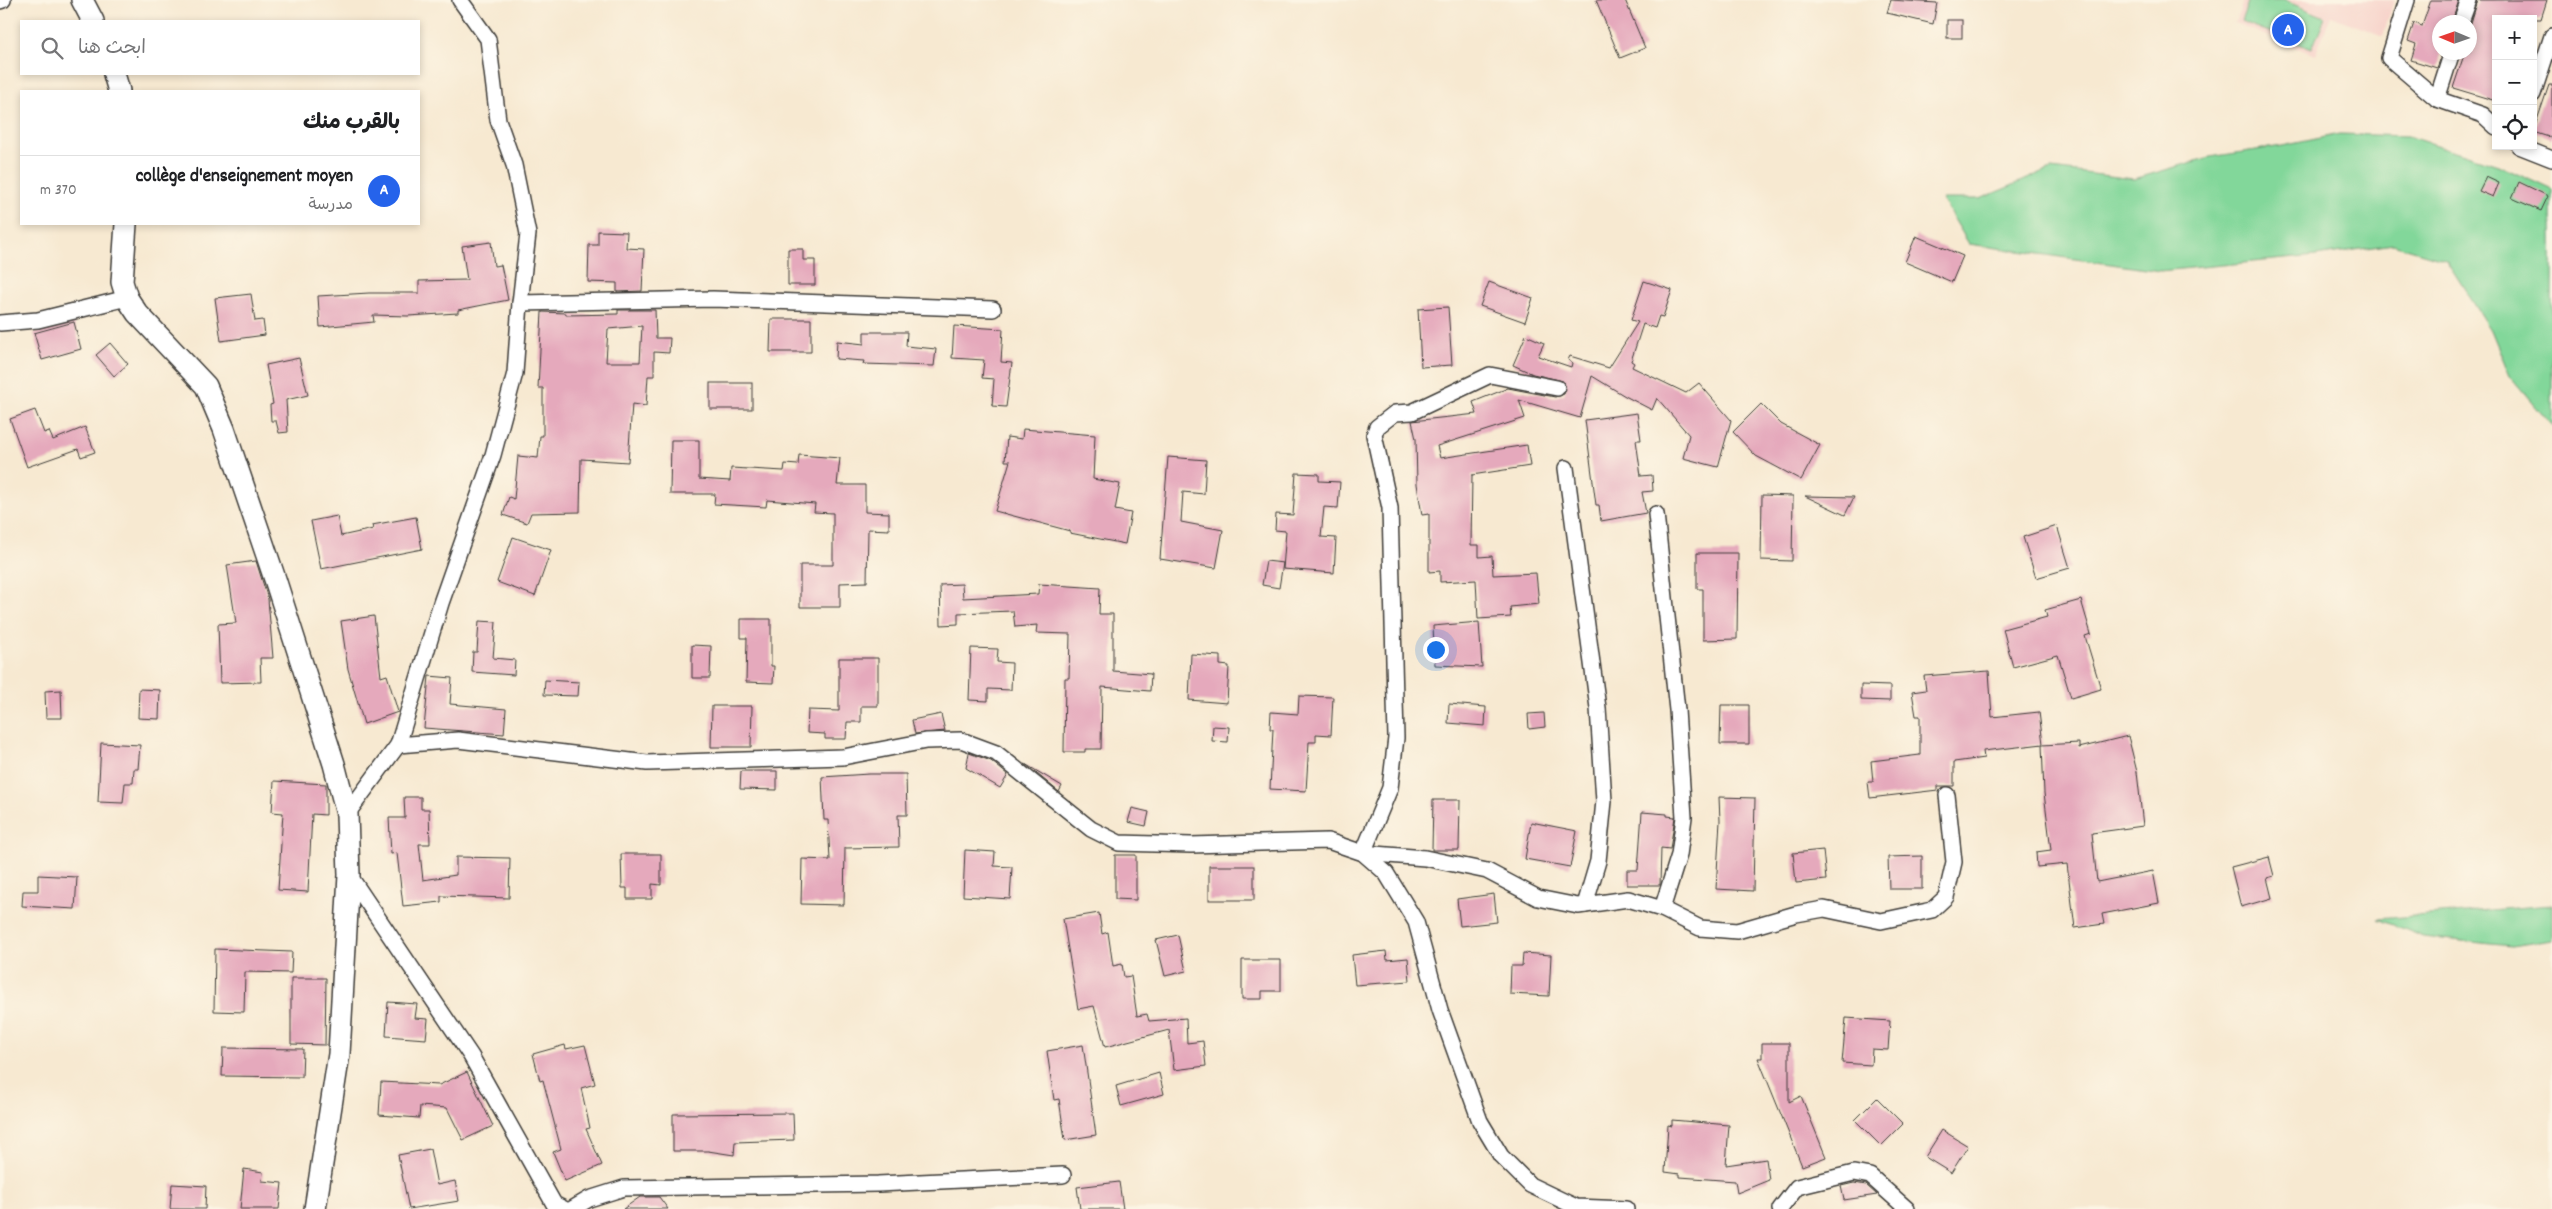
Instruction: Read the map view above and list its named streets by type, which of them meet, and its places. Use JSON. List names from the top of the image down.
{
  "north": "left",
  "page": {
    "pins": "A",
    "map_buttons": ["+", "−"],
    "search": "ابحث هنا",
    "heading": "بالقرب منك",
    "list": [
      {
        "mark": "A",
        "name": "collège d'enseignement moyen",
        "note": "مدرسة",
        "value": "370 m"
      }
    ]
  }
}
